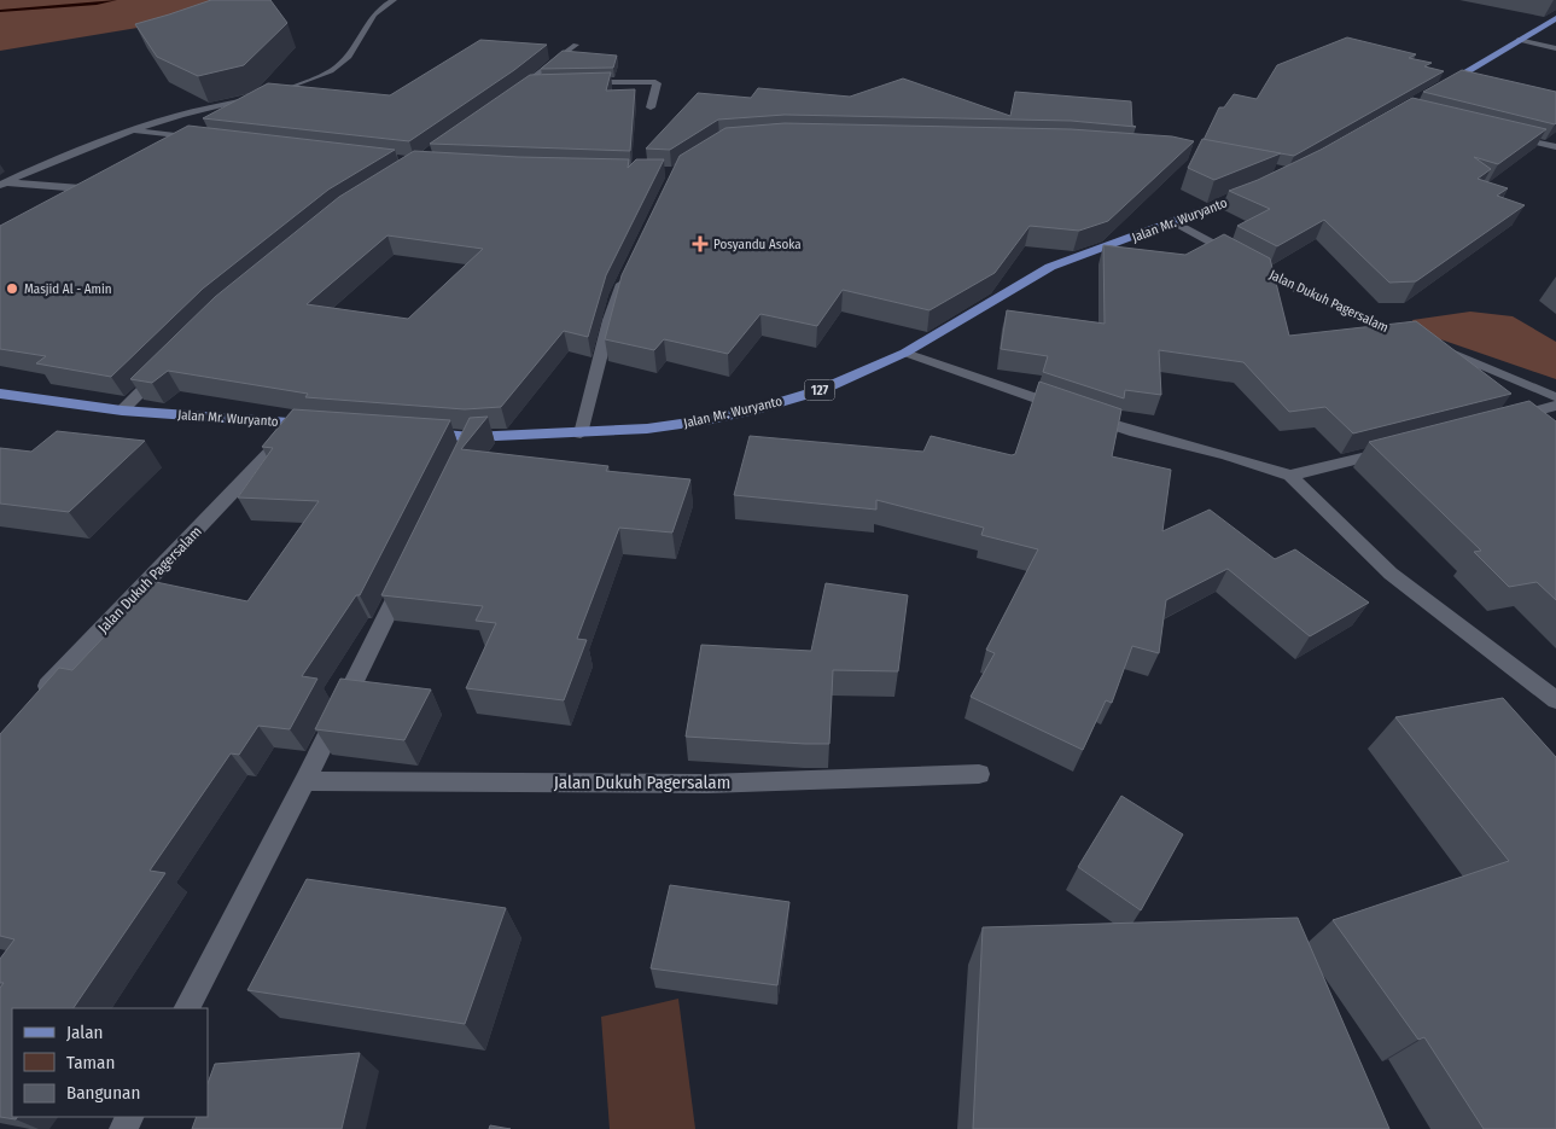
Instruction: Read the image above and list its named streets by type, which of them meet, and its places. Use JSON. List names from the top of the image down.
{
  "streets": {
    "main road": ["Jalan Mr. Wuryanto", "127"],
    "street": ["Jalan Dukuh Pagersalam"]
  },
  "crossings": [
    ["Jalan Mr. Wuryanto", "Jalan Dukuh Pagersalam"]
  ],
  "places": {
    "health": ["Posyandu Asoka"],
    "other": ["Masjid Al - Amin"]
  },
  "legend": ["Jalan", "Taman", "Bangunan"]
}
